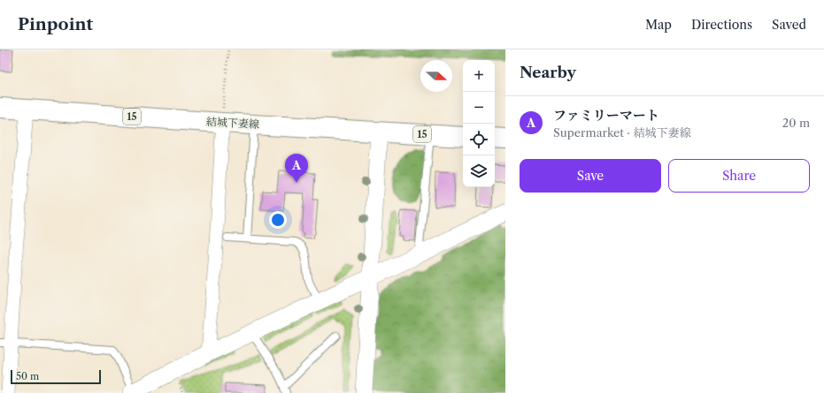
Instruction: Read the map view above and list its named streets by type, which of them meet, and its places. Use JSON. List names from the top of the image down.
{
  "streets": {
    "main road": ["15", "結城下妻線"]
  },
  "scale_bar": "50 m",
  "north": "right",
  "page": {
    "header": "Pinpoint",
    "nav": ["Map", "Directions", "Saved"],
    "heading": "Nearby",
    "map_buttons": ["+", "−"],
    "list": [
      {
        "mark": "A",
        "name": "ファミリーマート",
        "note": "Supermarket · 結城下妻線",
        "value": "20 m"
      }
    ],
    "buttons": ["Save", "Share"],
    "pins": "A",
    "scale": "50 m"
  }
}
